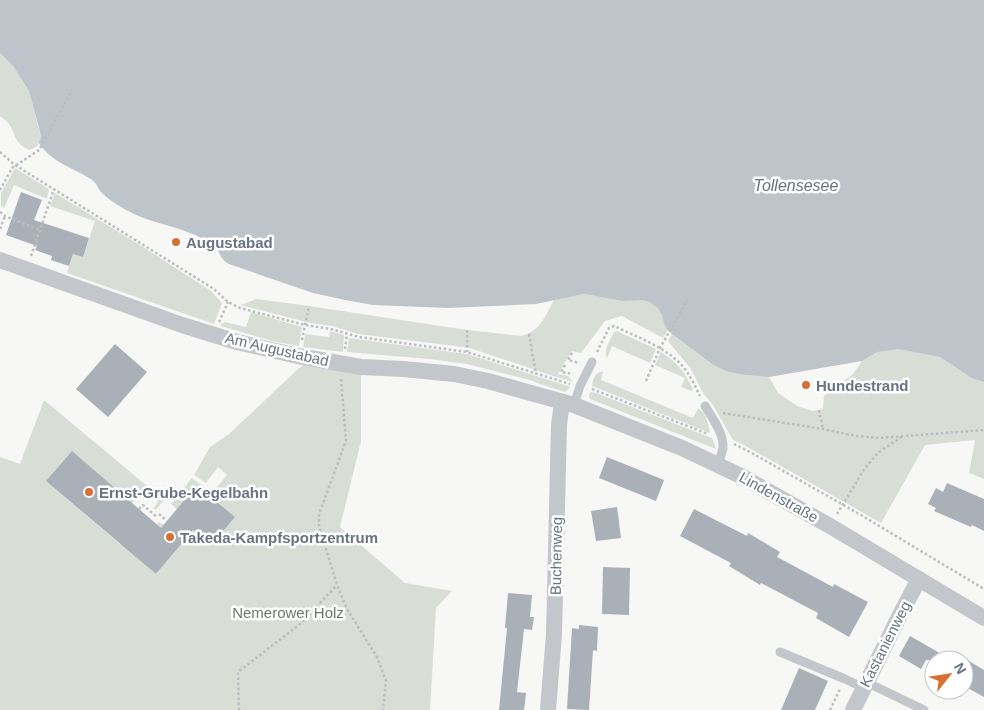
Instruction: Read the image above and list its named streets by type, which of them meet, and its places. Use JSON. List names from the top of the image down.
{
  "streets": {
    "street": [
      "Am Augustabad",
      "Lindenstraße",
      "Buchenweg",
      "Kastanienweg"
    ]
  },
  "crossings": [
    ["Am Augustabad", "Lindenstraße"],
    ["Am Augustabad", "Buchenweg"],
    ["Lindenstraße", "Buchenweg"],
    ["Lindenstraße", "Kastanienweg"]
  ],
  "water": ["Tollensesee"],
  "parks": ["Nemerower Holz"],
  "places": [
    "Augustabad",
    "Hundestrand",
    "Ernst-Grube-Kegelbahn",
    "Takeda-Kampfsportzentrum"
  ],
  "north": "top right"
}
